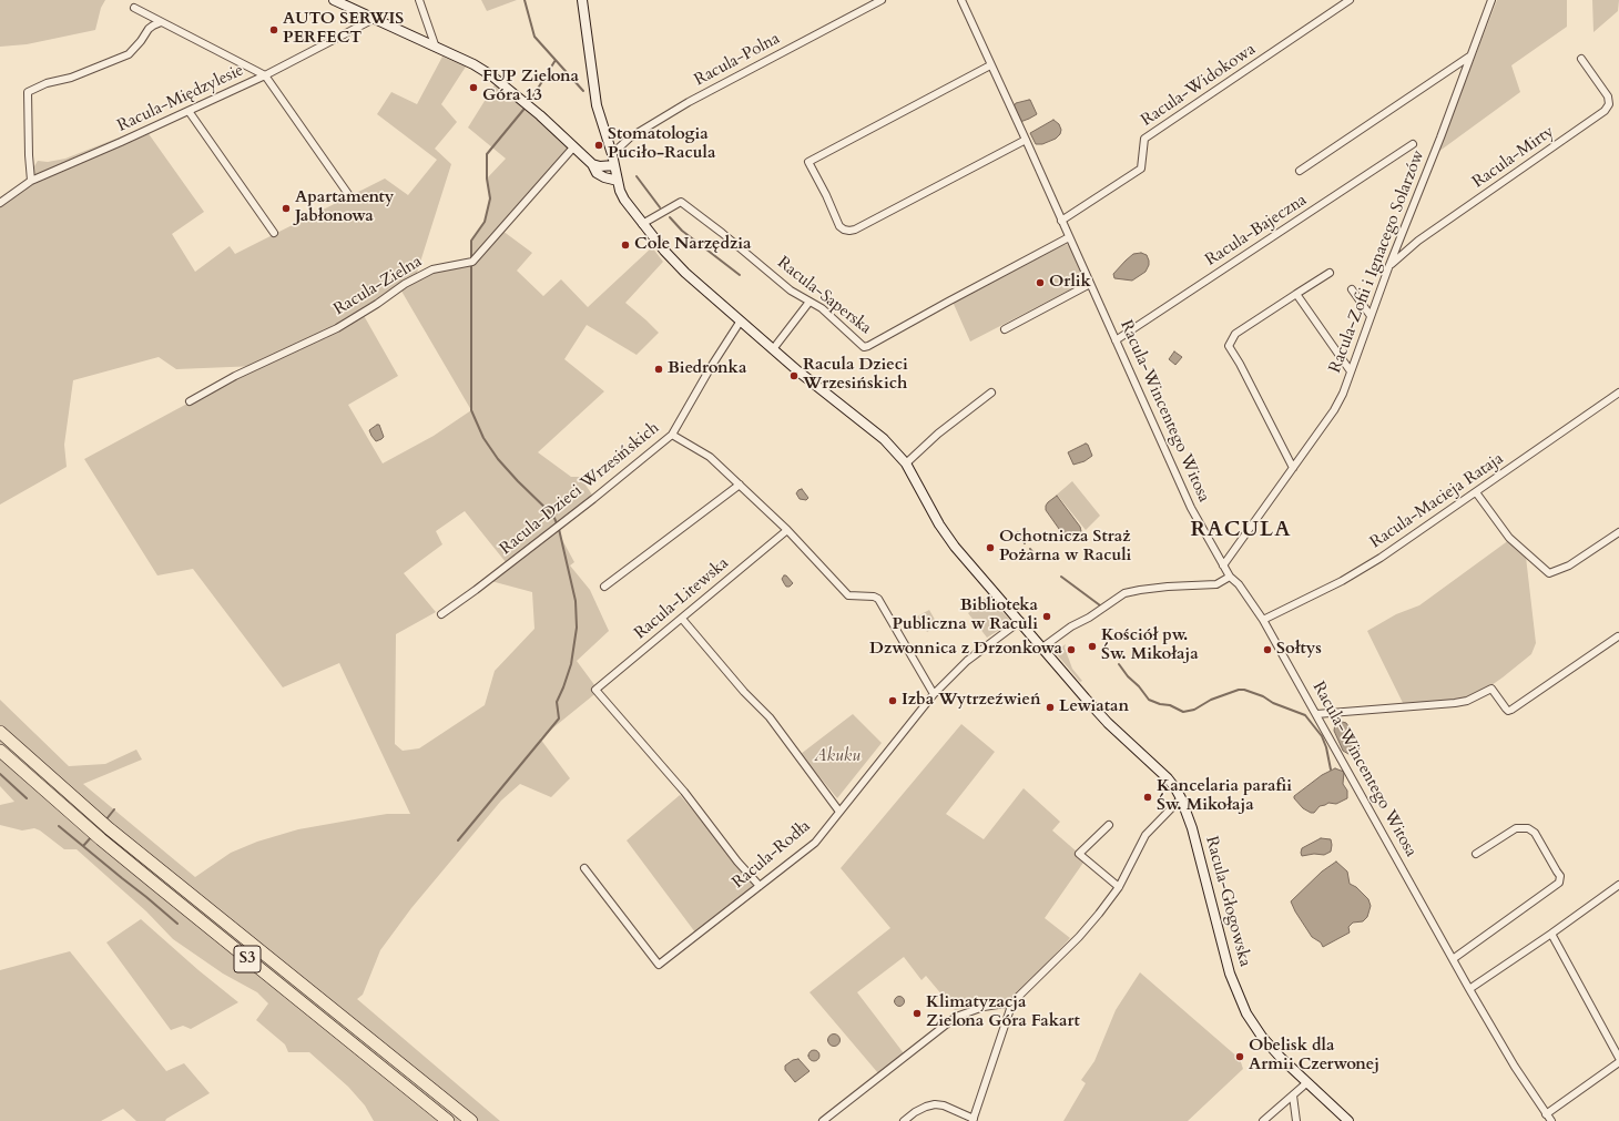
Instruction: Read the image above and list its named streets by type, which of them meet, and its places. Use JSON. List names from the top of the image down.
{
  "streets": {
    "highway": ["S3"],
    "street": [
      "Racula-Polna",
      "Racula-Widokowa",
      "Racula-Międzylesie",
      "Racula-Mirty",
      "Racula-Bajeczna",
      "Racula-Zofii i Ignacego Solarzów",
      "Racula-Zielna",
      "Racula-Saperska",
      "Racula-Wincentego Witosa",
      "Racula-Dzieci Wrzesińskich",
      "Racula-Macieja Rataja",
      "Racula-Litewska",
      "Racula-Rodła",
      "Racula-Głogowska"
    ]
  },
  "crossings": [
    ["Racula-Polna", "Racula-Głogowska"],
    ["Racula-Widokowa", "Racula-Wincentego Witosa"],
    ["Racula-Mirty", "Racula-Zofii i Ignacego Solarzów"],
    ["Racula-Bajeczna", "Racula-Wincentego Witosa"],
    ["Racula-Zofii i Ignacego Solarzów", "Racula-Wincentego Witosa"],
    ["Racula-Saperska", "Racula-Wincentego Witosa"],
    ["Racula-Saperska", "Racula-Głogowska"],
    ["Racula-Wincentego Witosa", "Racula-Macieja Rataja"],
    ["Racula-Dzieci Wrzesińskich", "Racula-Głogowska"],
    ["Racula-Litewska", "Racula-Rodła"],
    ["Racula-Rodła", "Racula-Głogowska"]
  ],
  "districts": ["RACULA"],
  "parks": ["Akuku"],
  "places": [
    "AUTO SERWIS PERFECT",
    "FUP Zielona Góra 13",
    "Stomatologia Puciło-Racula",
    "Apartamenty Jabłonowa",
    "Cole Narzędzia",
    "Orlik",
    "Biedronka",
    "Racula Dzieci Wrzesińskich",
    "Ochotnicza Straż Pożarna w Raculi",
    "Biblioteka Publiczna w Raculi",
    "Kościół pw. Św. Mikołaja",
    "Dzwonnica z Drzonkowa",
    "Sołtys",
    "Izba Wytrzeźwień",
    "Lewiatan",
    "Kancelaria parafii Św. Mikołaja",
    "Klimatyzacja Zielona Góra Fakart",
    "Obelisk dla Armii Czerwonej"
  ]
}
